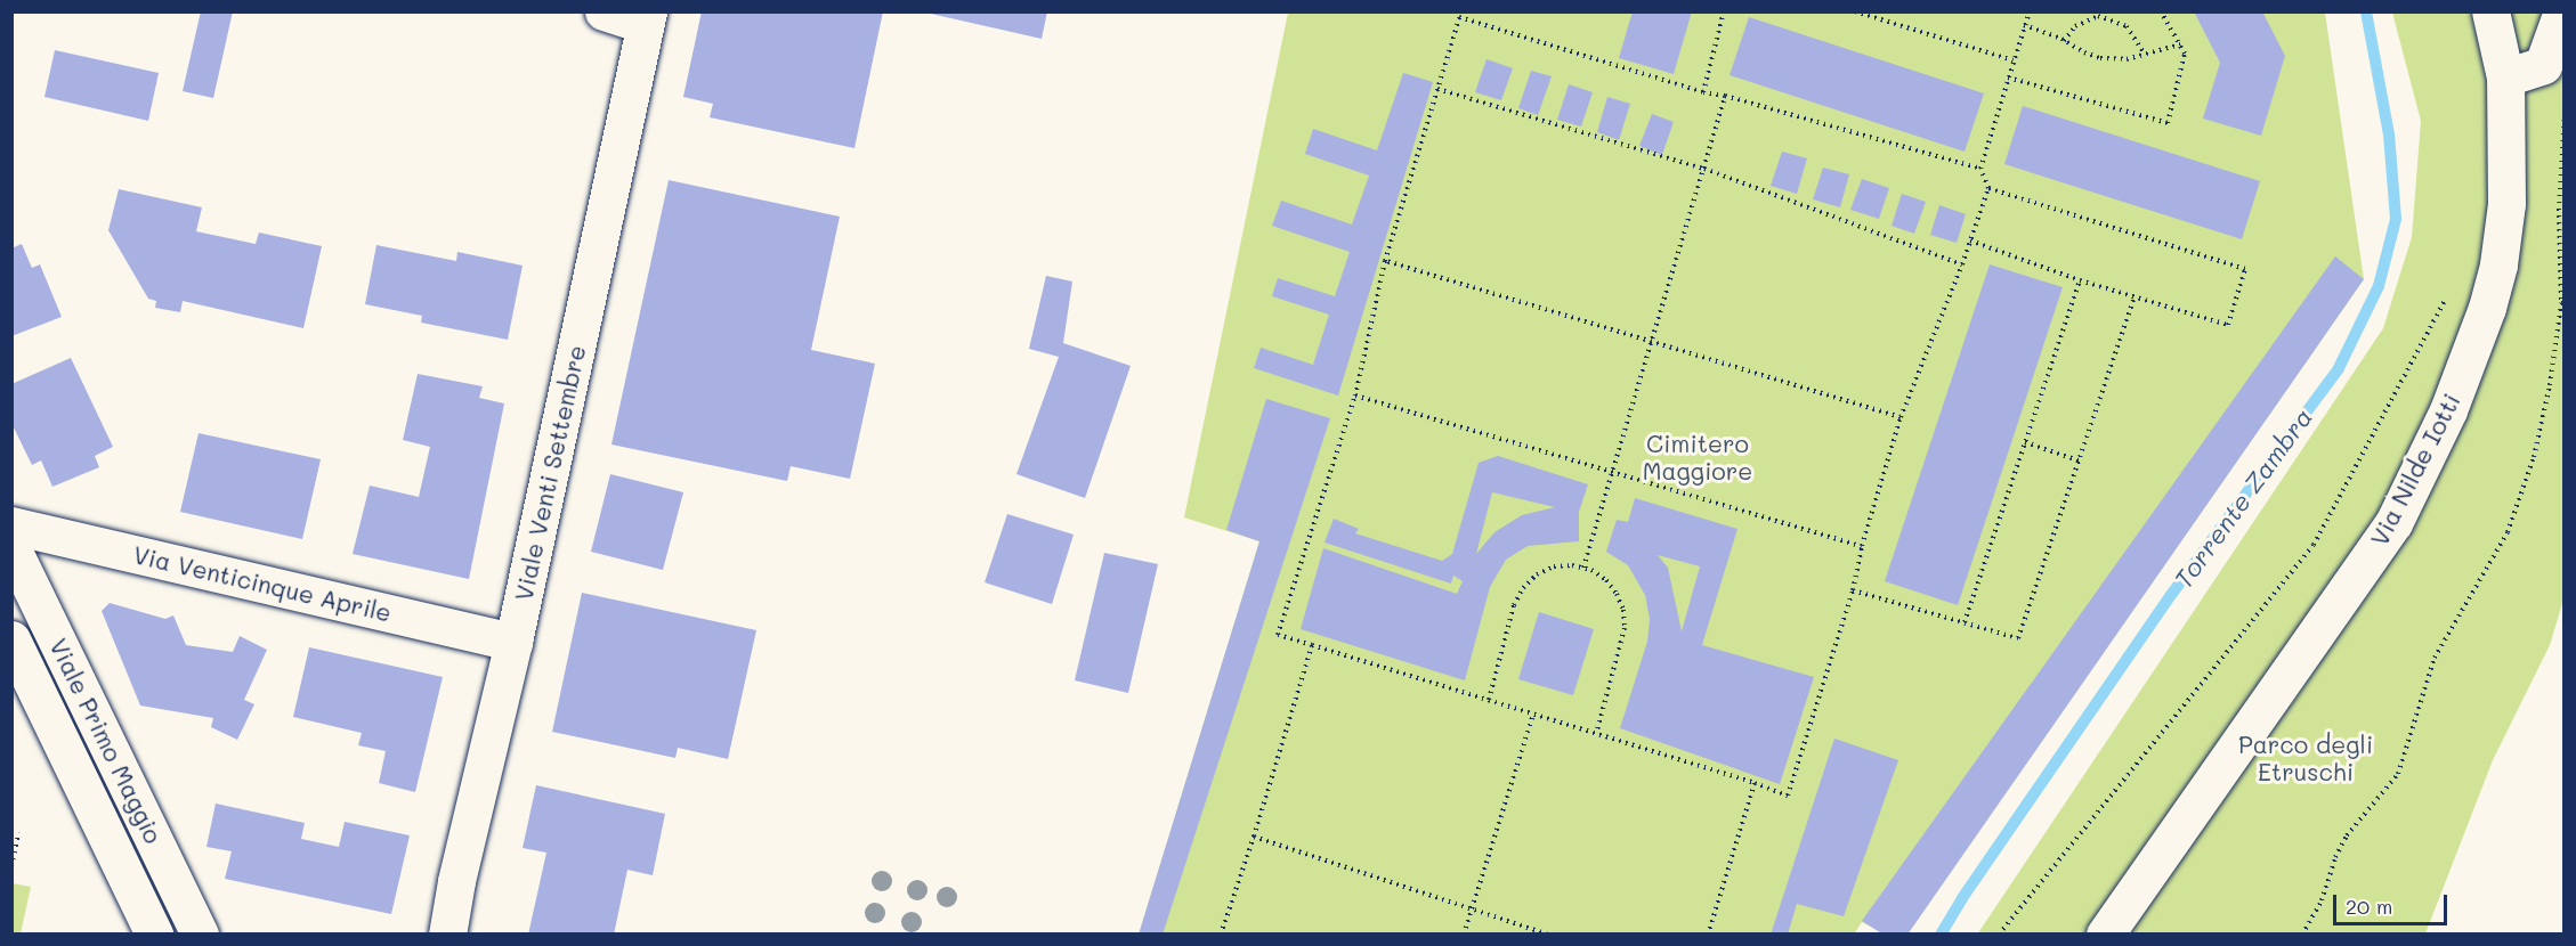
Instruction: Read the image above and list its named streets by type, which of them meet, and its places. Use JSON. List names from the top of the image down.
{
  "streets": {
    "street": [
      "Via Nilde Iotti",
      "Viale Venti Settembre",
      "Via Venticinque Aprile",
      "Viale Primo Maggio"
    ]
  },
  "crossings": [
    ["Viale Venti Settembre", "Via Venticinque Aprile"]
  ],
  "water": ["Torrente Zambra"],
  "parks": ["Cimitero Maggiore", "Parco degli Etruschi"],
  "scale_bar": "20 m"
}
